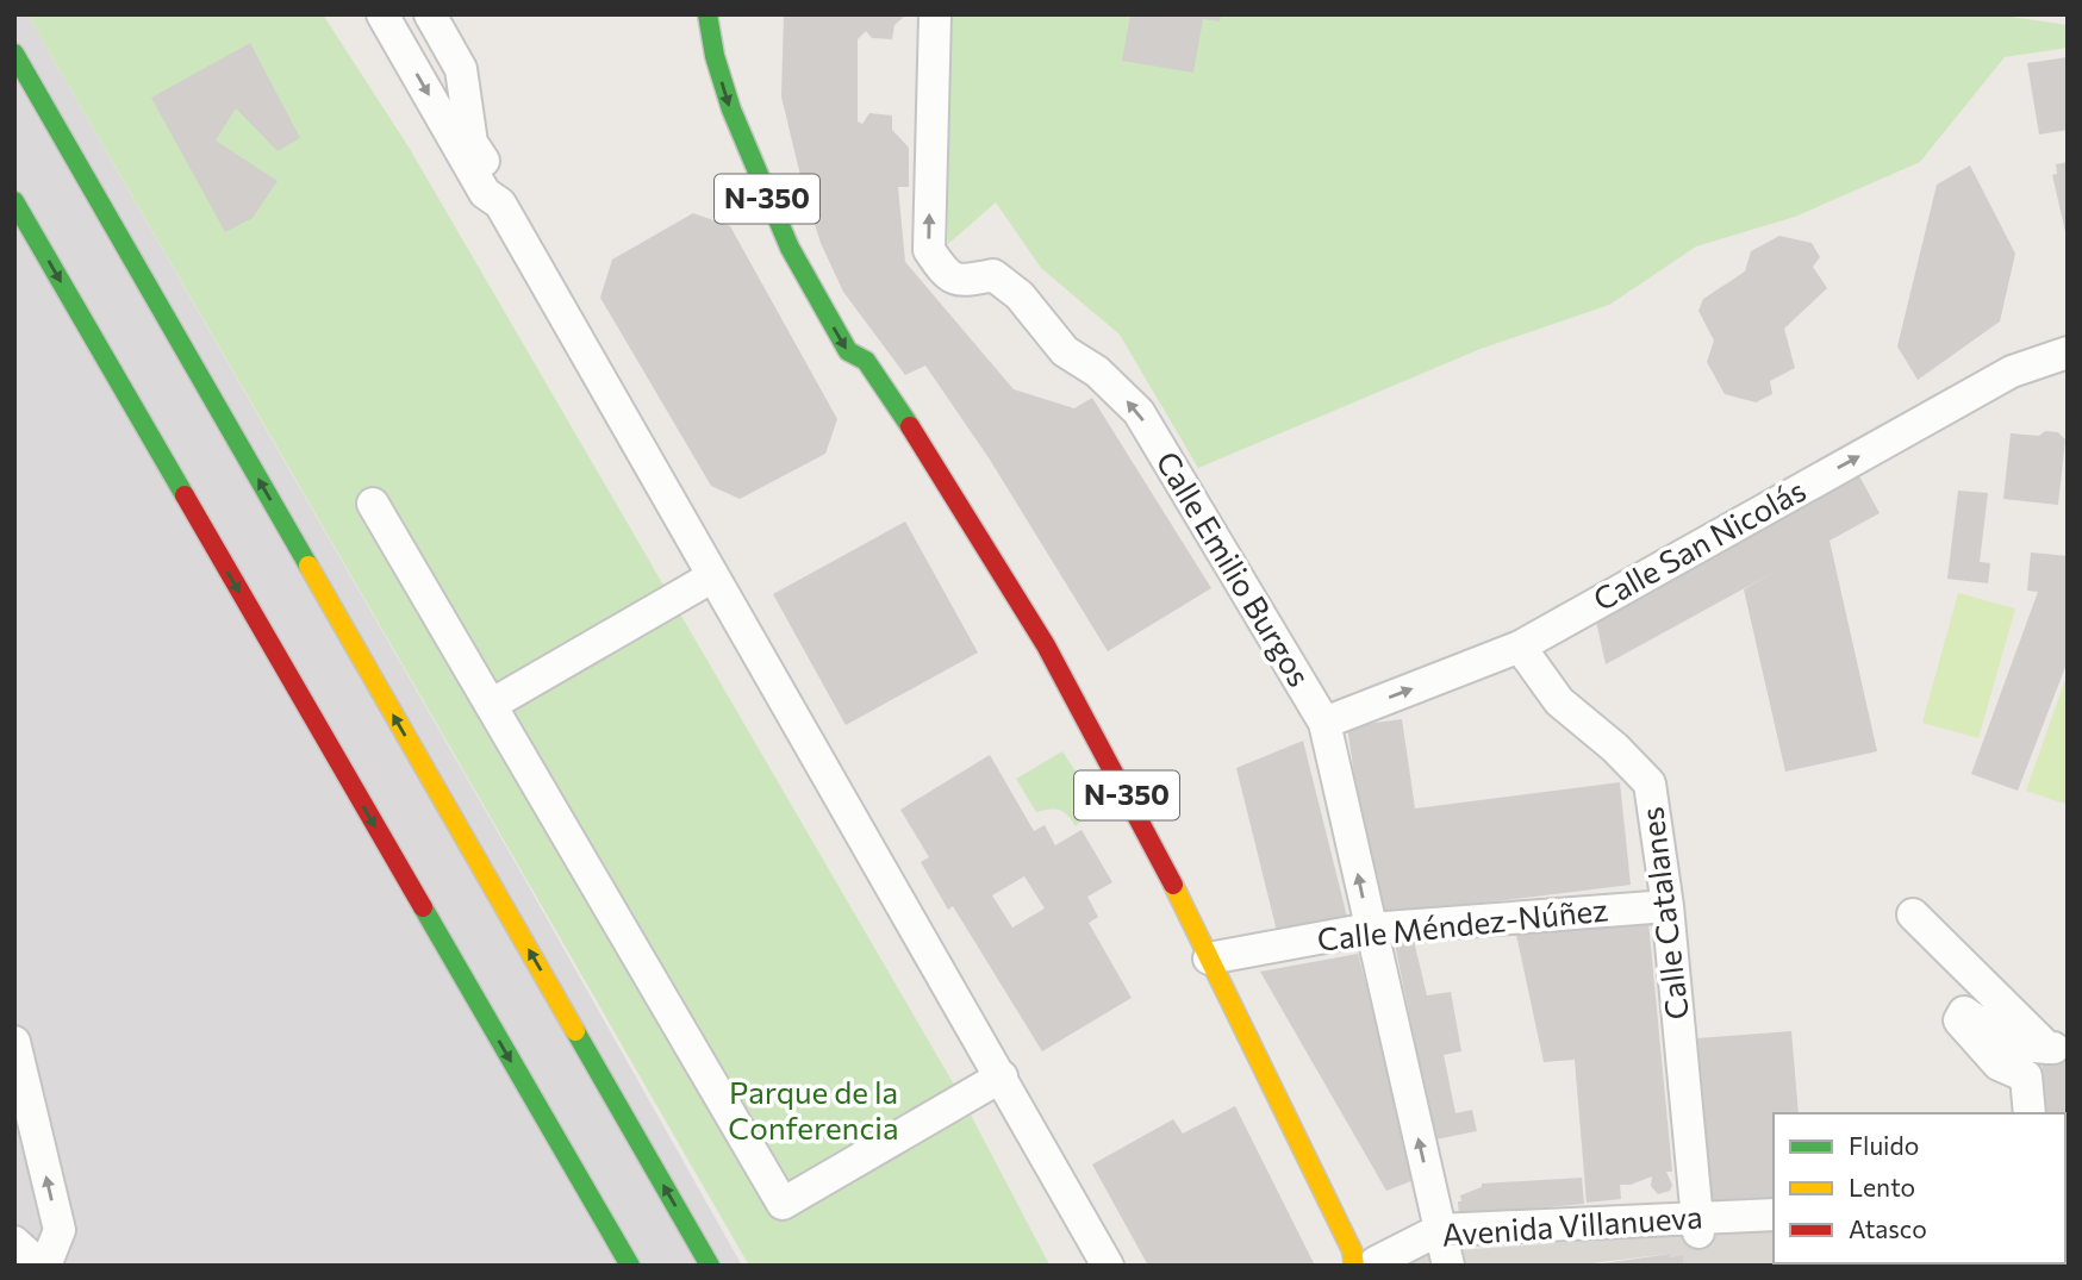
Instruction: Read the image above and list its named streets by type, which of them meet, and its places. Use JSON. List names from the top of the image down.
{
  "streets": {
    "main road": ["N-350"],
    "street": [
      "Calle San Nicolás",
      "Calle Emilio Burgos",
      "Calle Catalanes",
      "Calle Méndez-Núñez",
      "Avenida Villanueva"
    ]
  },
  "crossings": [
    ["N-350", "Calle Méndez-Núñez"],
    ["N-350", "Avenida Villanueva"],
    ["Calle San Nicolás", "Calle Emilio Burgos"],
    ["Calle San Nicolás", "Calle Catalanes"],
    ["Calle Emilio Burgos", "Calle Méndez-Núñez"],
    ["Calle Emilio Burgos", "Avenida Villanueva"],
    ["Calle Catalanes", "Calle Méndez-Núñez"],
    ["Calle Catalanes", "Avenida Villanueva"]
  ],
  "one_way": ["Calle San Nicolás", "Calle Emilio Burgos"],
  "parks": ["Parque de la Conferencia"],
  "legend": ["Fluido", "Lento", "Atasco"]
}
